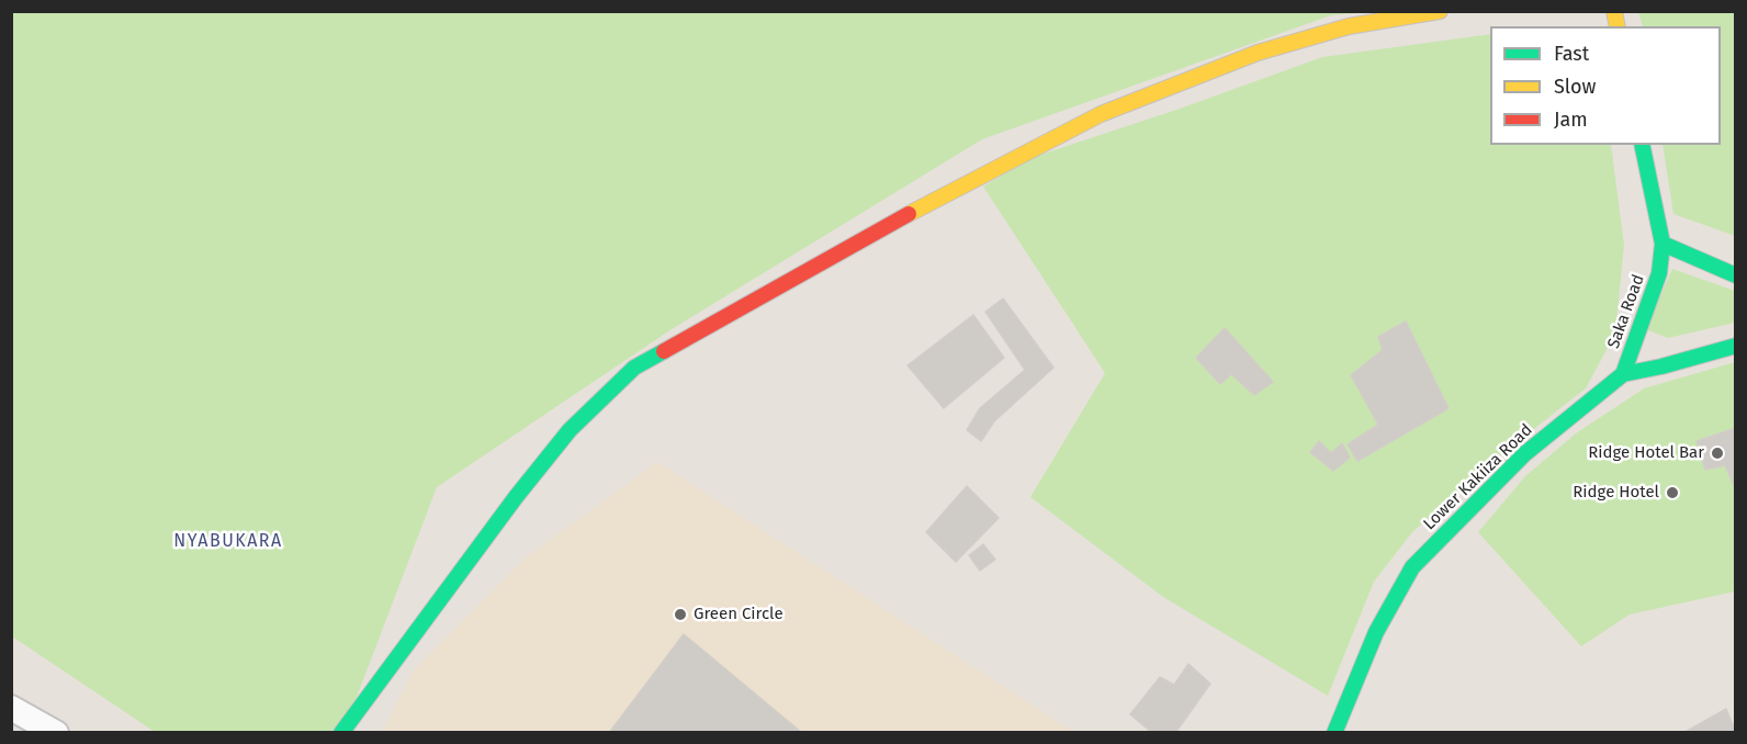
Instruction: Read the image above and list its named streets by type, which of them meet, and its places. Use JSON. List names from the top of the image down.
{
  "streets": {
    "street": ["Saka Road", "Lower Kakiiza Road"]
  },
  "crossings": [
    ["Saka Road", "Lower Kakiiza Road"]
  ],
  "districts": ["NYABUKARA"],
  "places": ["Ridge Hotel Bar", "Ridge Hotel", "Green Circle"],
  "legend": ["Fast", "Slow", "Jam"]
}
